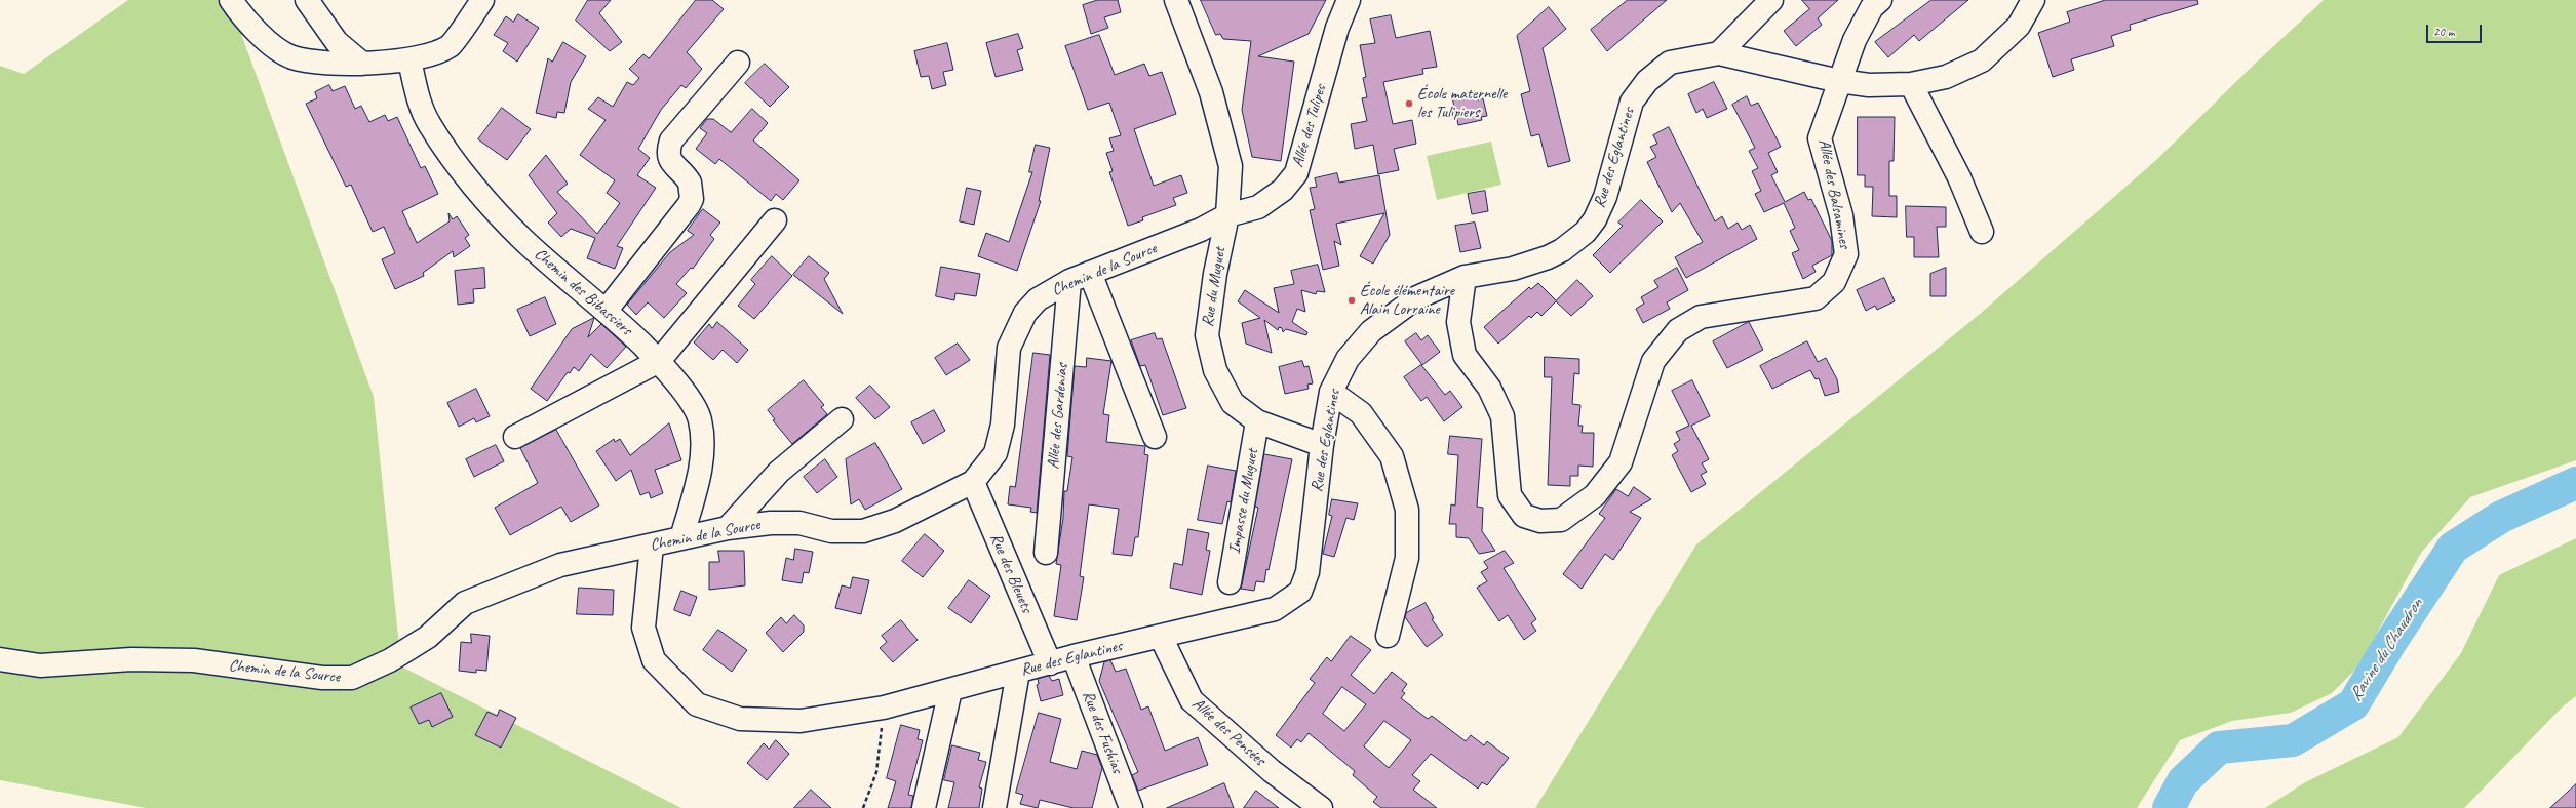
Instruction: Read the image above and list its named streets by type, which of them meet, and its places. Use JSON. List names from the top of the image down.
{
  "streets": {
    "street": [
      "Allée des Tulipes",
      "Rue des Eglantines",
      "Allée des Balsamines",
      "Chemin de la Source",
      "Rue du Muguet",
      "Chemin des Bibassiers",
      "Allée des Gardenias",
      "Impasse du Muguet",
      "Rue des Bleuets",
      "Rue des Fushias",
      "Allée des Pensées"
    ]
  },
  "crossings": [
    ["Allée des Tulipes", "Chemin de la Source"],
    ["Allée des Tulipes", "Rue du Muguet"],
    ["Rue des Eglantines", "Allée des Balsamines"],
    ["Rue des Eglantines", "Chemin de la Source"],
    ["Rue des Eglantines", "Rue du Muguet"],
    ["Rue des Eglantines", "Rue des Bleuets"],
    ["Rue des Eglantines", "Rue des Fushias"],
    ["Rue des Eglantines", "Allée des Pensées"],
    ["Chemin de la Source", "Rue du Muguet"],
    ["Chemin de la Source", "Chemin des Bibassiers"],
    ["Chemin de la Source", "Allée des Gardenias"],
    ["Chemin de la Source", "Rue des Bleuets"],
    ["Rue du Muguet", "Impasse du Muguet"]
  ],
  "water": ["Ravine du Chaudron"],
  "places": ["École maternelle les Tulipiers", "École élémentaire Alain Lorraine"],
  "scale_bar": "20 m"
}
